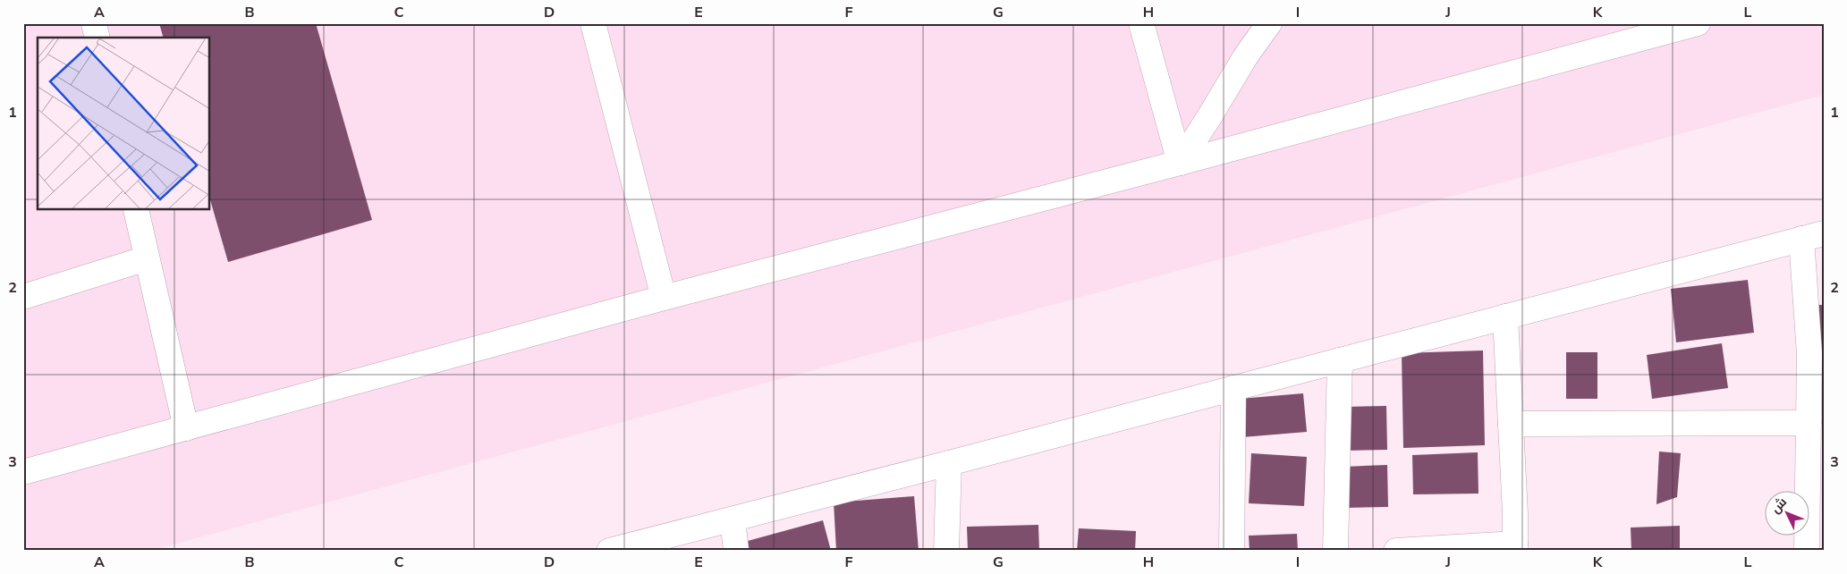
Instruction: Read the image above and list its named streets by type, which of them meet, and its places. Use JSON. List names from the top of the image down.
{
  "north": "top left",
  "grid": {
    "columns": [
      "A",
      "B",
      "C",
      "D",
      "E",
      "F",
      "G",
      "H",
      "I",
      "J",
      "K",
      "L"
    ],
    "rows": ["1", "2", "3"]
  }
}
